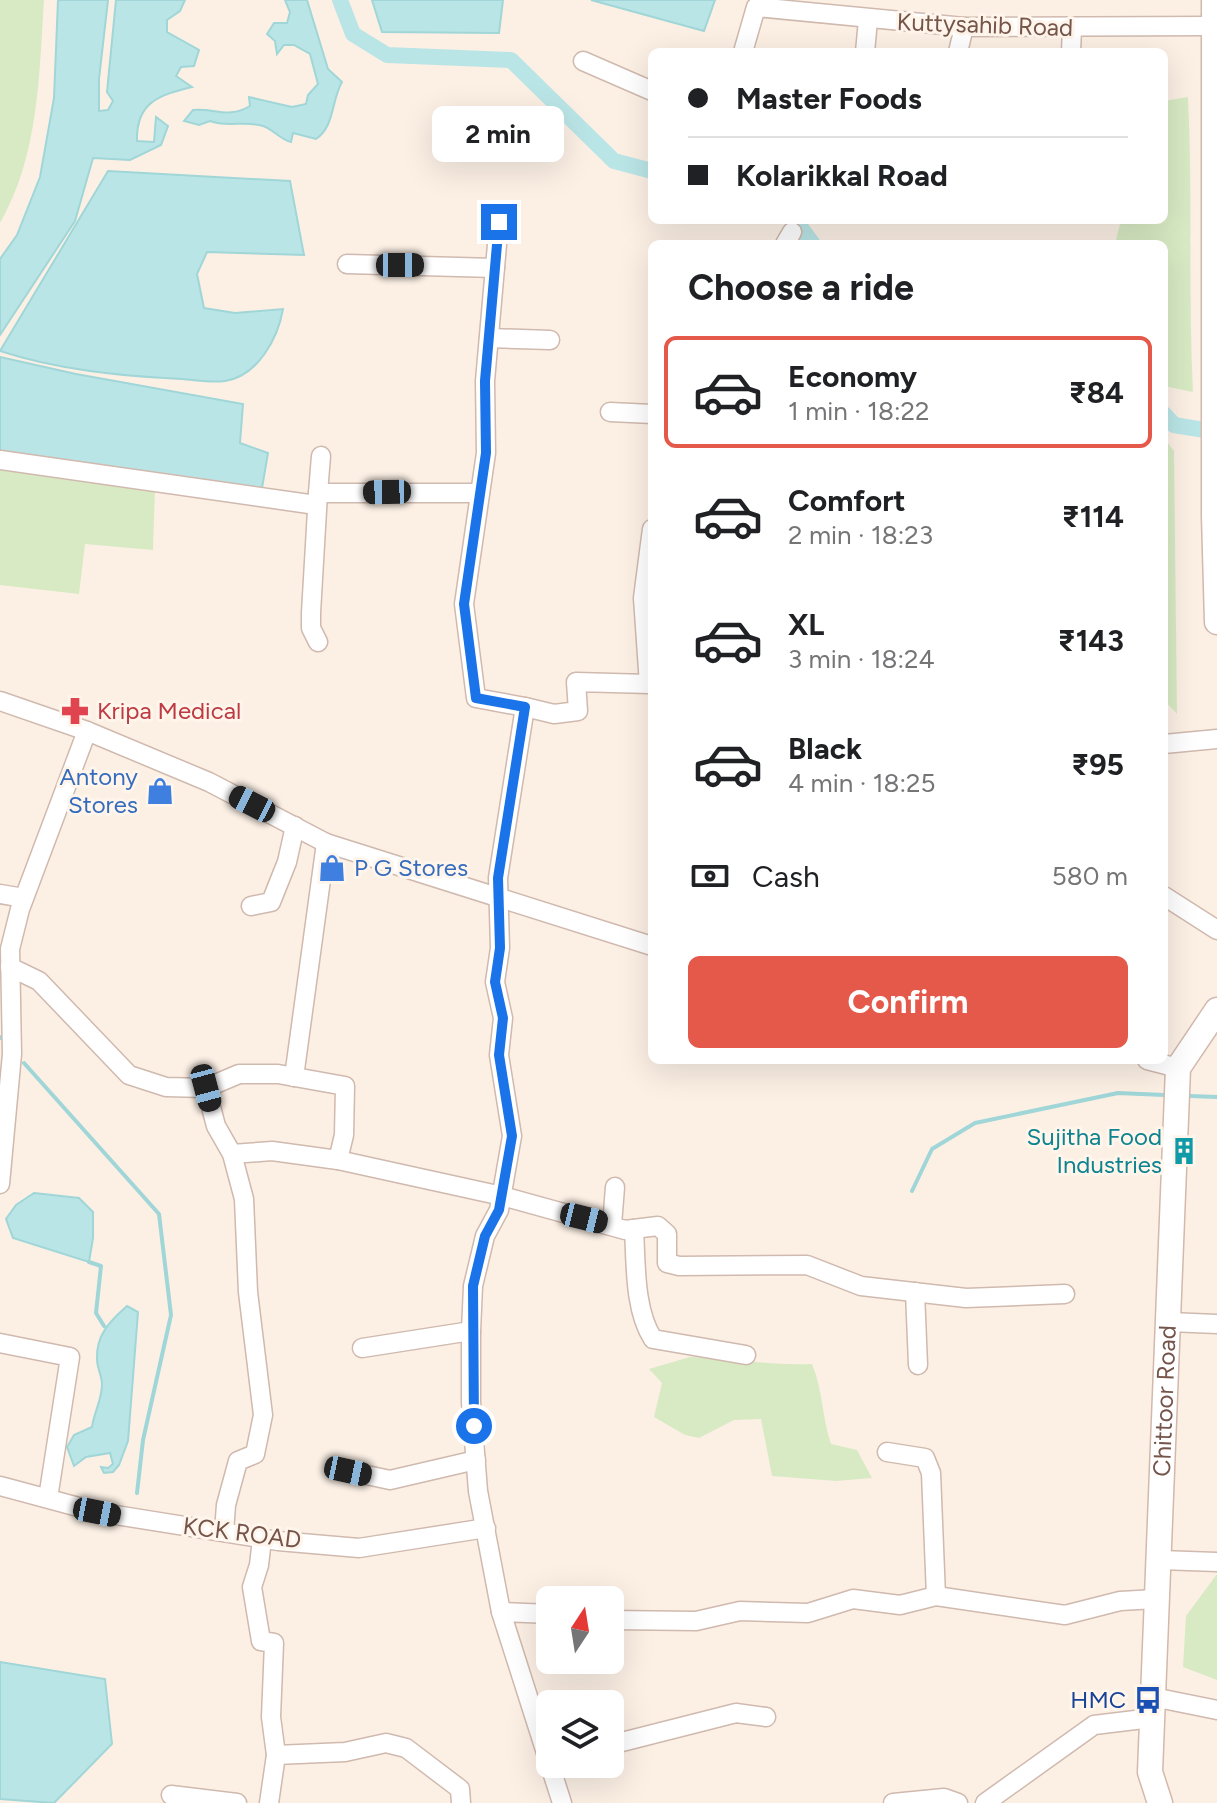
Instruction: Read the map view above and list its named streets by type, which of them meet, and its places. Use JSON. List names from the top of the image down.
{
  "streets": {
    "main road": ["Chittoor Road"],
    "street": ["Kuttysahib Road", "KCK ROAD"]
  },
  "places": {
    "pharmacy": ["Kripa Medical"],
    "shop": ["Antony Stores", "P G Stores"],
    "building": ["Sujitha Food Industries"],
    "bus stop": ["HMC"]
  },
  "north": "top",
  "page": {
    "banner": ["Master Foods", "Kolarikkal Road"],
    "bubble": "2 min",
    "heading": "Choose a ride",
    "list": [
      {
        "name": "Economy",
        "note": "1 min · 18:22",
        "value": "₹84"
      },
      {
        "name": "Comfort",
        "note": "2 min · 18:23",
        "value": "₹114"
      },
      {
        "name": "XL",
        "note": "3 min · 18:24",
        "value": "₹143"
      },
      {
        "name": "Black",
        "note": "4 min · 18:25",
        "value": "₹95"
      }
    ],
    "pay": ["Cash", "580 m"],
    "buttons": "Confirm"
  }
}
